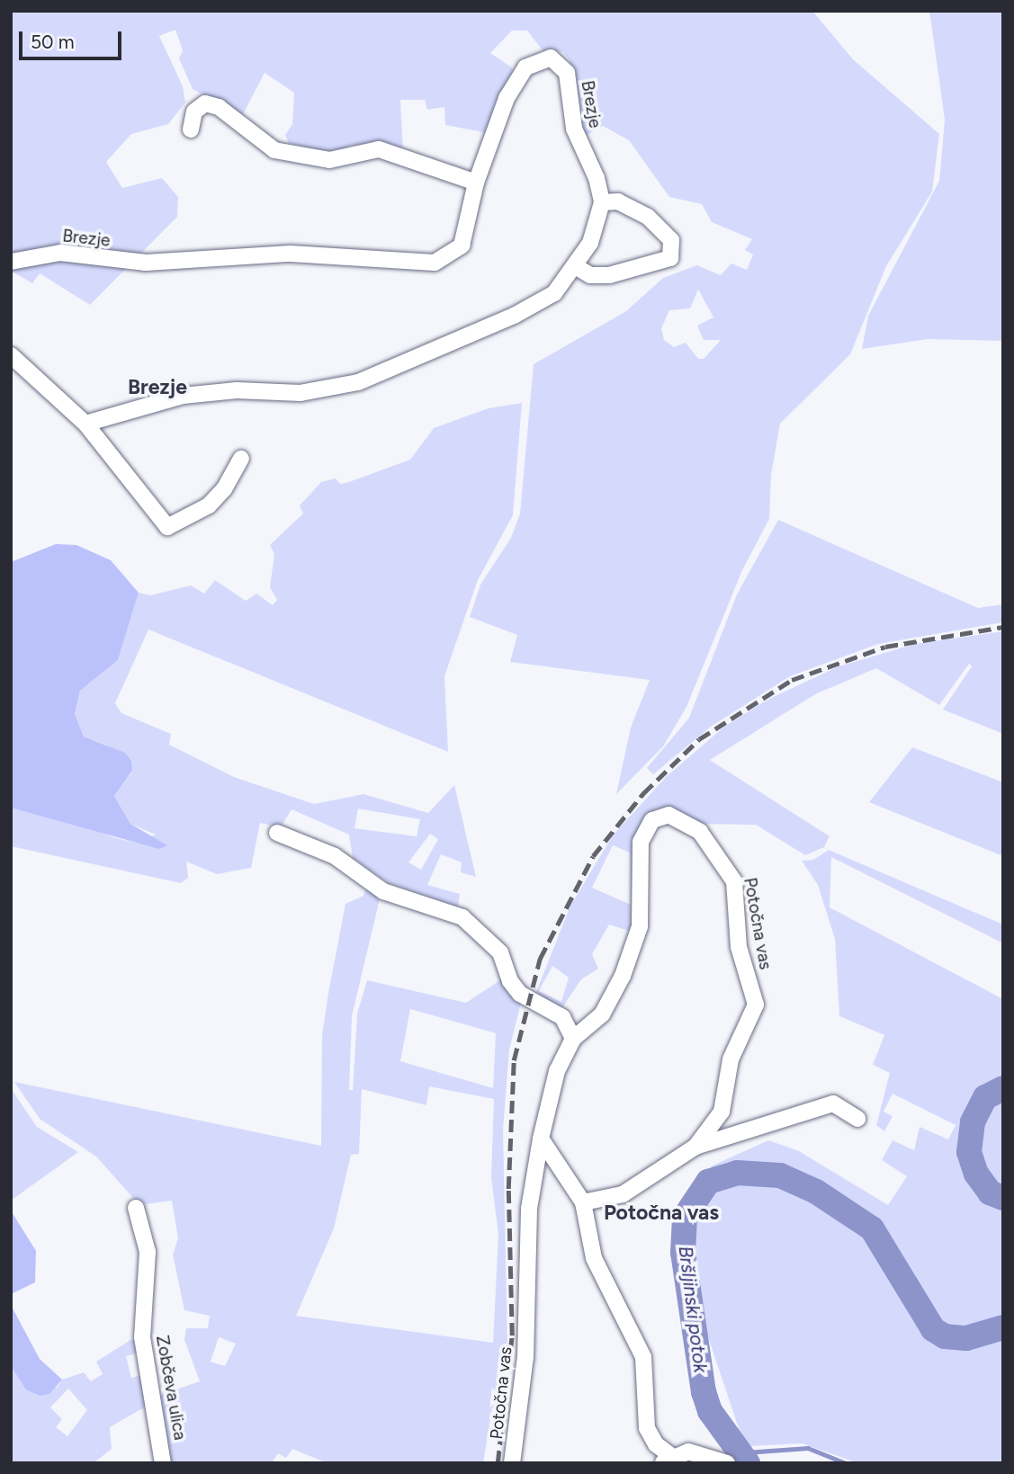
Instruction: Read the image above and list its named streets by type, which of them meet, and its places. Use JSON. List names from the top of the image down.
{
  "streets": {
    "street": ["Brezje", "Potočna vas", "Zobčeva ulica"]
  },
  "districts": ["Brezje", "Potočna vas"],
  "water": ["Bršljinski potok"],
  "scale_bar": "50 m"
}
